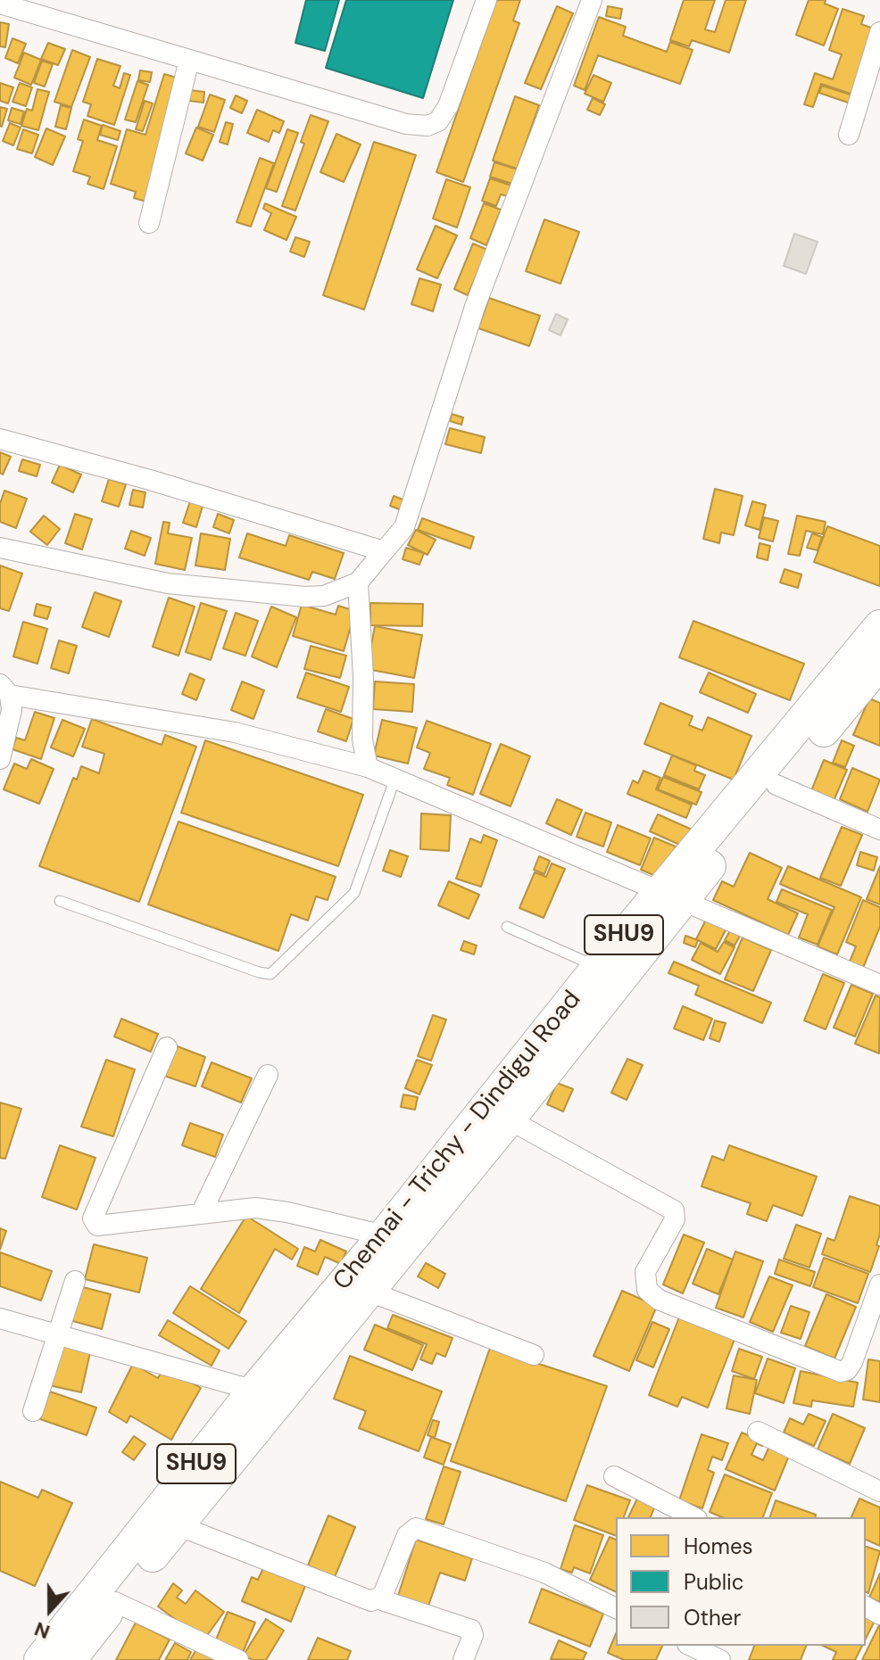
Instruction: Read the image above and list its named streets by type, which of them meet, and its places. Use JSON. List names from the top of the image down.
{
  "streets": {
    "highway": ["SHU9", "Chennai - Trichy - Dindigul Road"]
  },
  "legend": ["Homes", "Public", "Other"],
  "north": "bottom"
}
